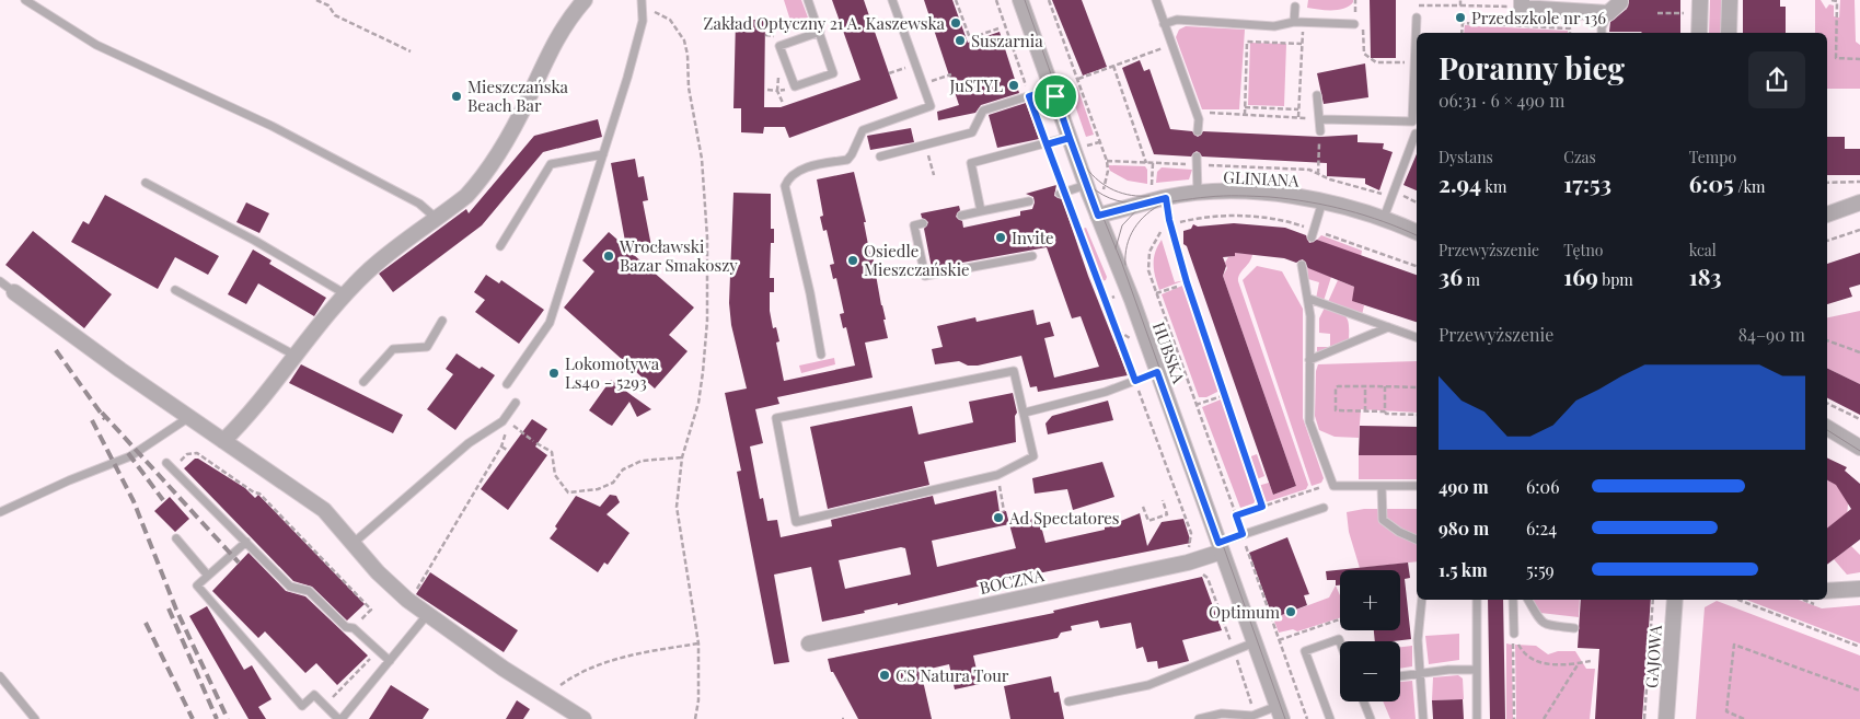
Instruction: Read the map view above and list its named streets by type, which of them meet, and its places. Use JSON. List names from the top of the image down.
{
  "streets": {
    "street": [
      "GLINIANA",
      "HUBSKA",
      "BOCZNA",
      "GAJOWA"
    ]
  },
  "crossings": [
    ["GLINIANA", "HUBSKA"],
    ["HUBSKA", "BOCZNA"]
  ],
  "places": [
    "Przedszkole nr 136",
    "Zakład Optyczny 21 A. Kaszewska",
    "Suszarnia",
    "JuSTYL",
    "Mieszczańska Beach Bar",
    "Invite",
    "Wrocławski Bazar Smakoszy",
    "Osiedle Mieszczańskie",
    "Lokomotywa Ls40 - 5293",
    "Ad Spectatores",
    "Optimum",
    "CS Natura Tour"
  ],
  "page": {
    "heading": ["Poranny bieg", "06:31 · 6 × 490 m"],
    "stats": [
      ["Dystans", "2.94 km"],
      ["Czas", "17:53"],
      ["Tempo", "6:05 /km"],
      ["Przewyższenie", "36 m"],
      ["Tętno", "169 bpm"],
      ["kcal", "183"]
    ],
    "chart": ["Przewyższenie", "84–90 m"],
    "list": [
      {
        "name": "490 m",
        "note": "6:06"
      },
      {
        "name": "980 m",
        "note": "6:24"
      },
      {
        "name": "1.5 km",
        "note": "5:59"
      }
    ],
    "map_buttons": ["+", "−"]
  }
}
